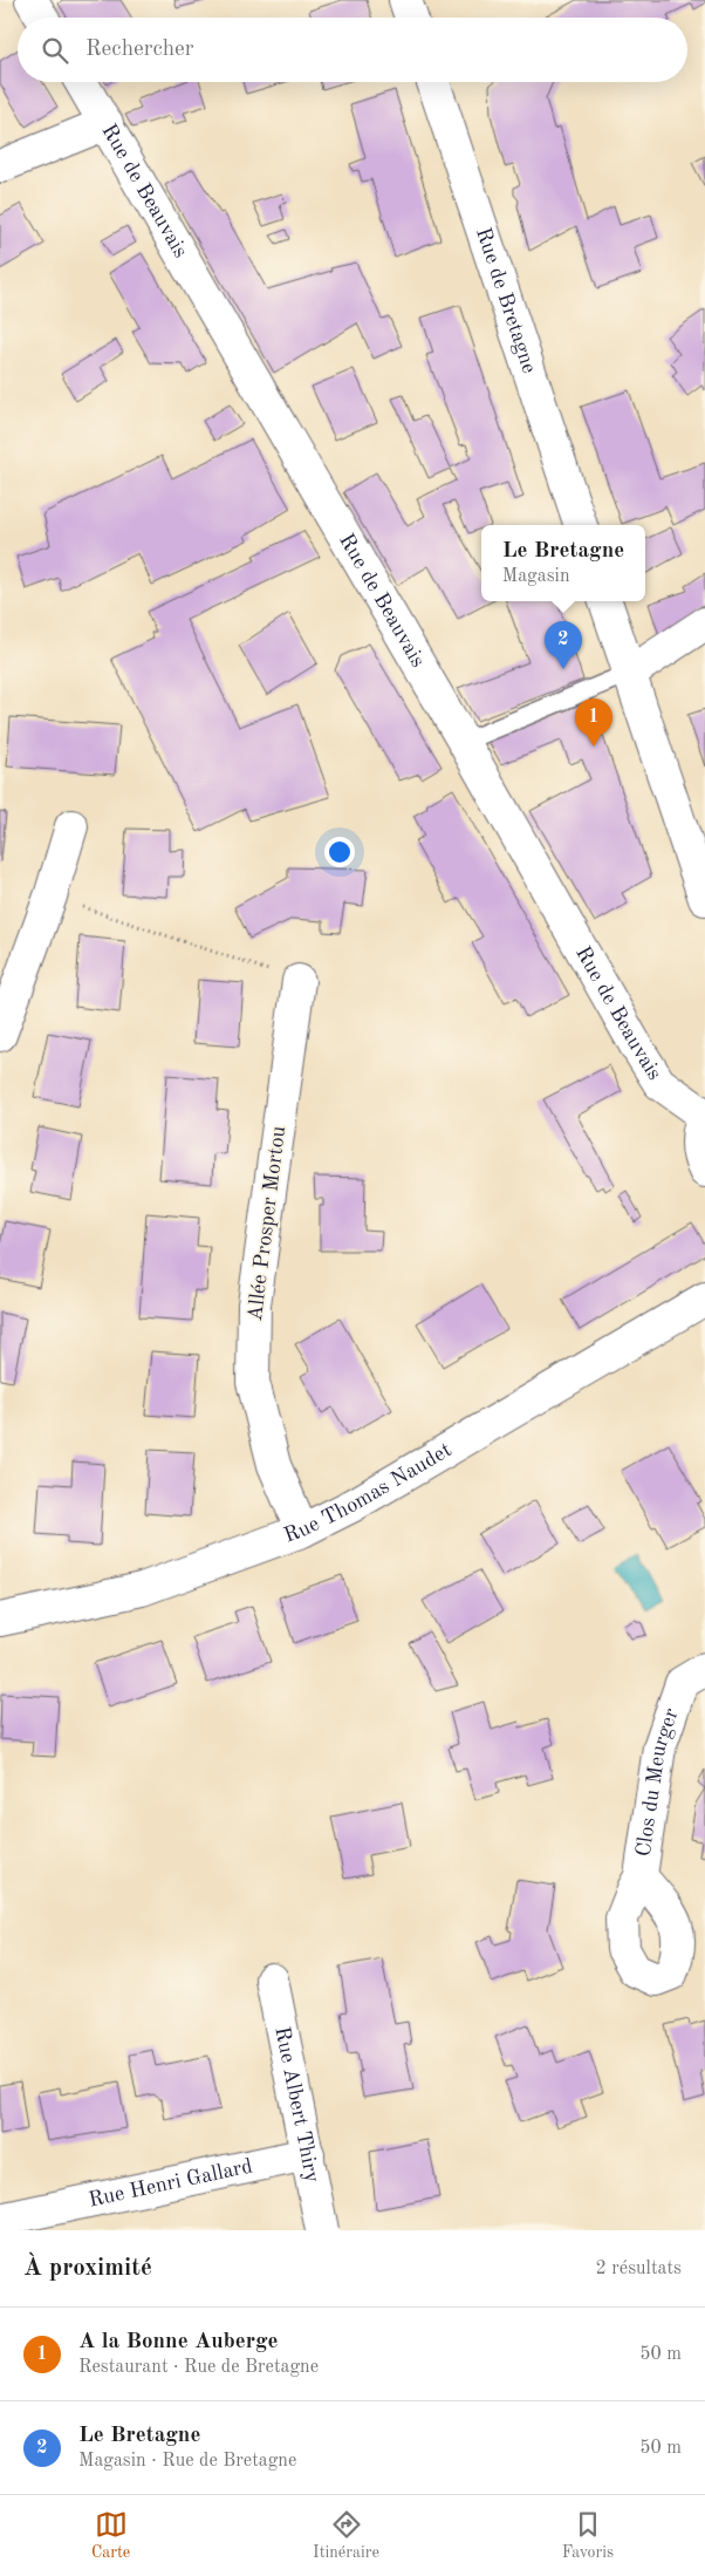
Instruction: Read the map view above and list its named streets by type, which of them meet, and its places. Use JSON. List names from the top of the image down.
{
  "streets": {
    "street": [
      "Rue de Beauvais",
      "Rue de Bretagne",
      "Allée Prosper Mortou",
      "Rue Thomas Naudet",
      "Clos du Meurger",
      "Rue Albert Thiry",
      "Rue Henri Gallard"
    ]
  },
  "crossings": [
    ["Allée Prosper Mortou", "Rue Thomas Naudet"],
    ["Rue Albert Thiry", "Rue Henri Gallard"]
  ],
  "page": {
    "search": "Rechercher",
    "popup": ["Le Bretagne", "Magasin"],
    "pins": ["2", "1"],
    "heading": ["À proximité", "2 résultats"],
    "list": [
      {
        "mark": "1",
        "name": "A la Bonne Auberge",
        "note": "Restaurant · Rue de Bretagne",
        "value": "50 m"
      },
      {
        "mark": "2",
        "name": "Le Bretagne",
        "note": "Magasin · Rue de Bretagne",
        "value": "50 m"
      }
    ],
    "nav": ["Carte", "Itinéraire", "Favoris"]
  }
}
